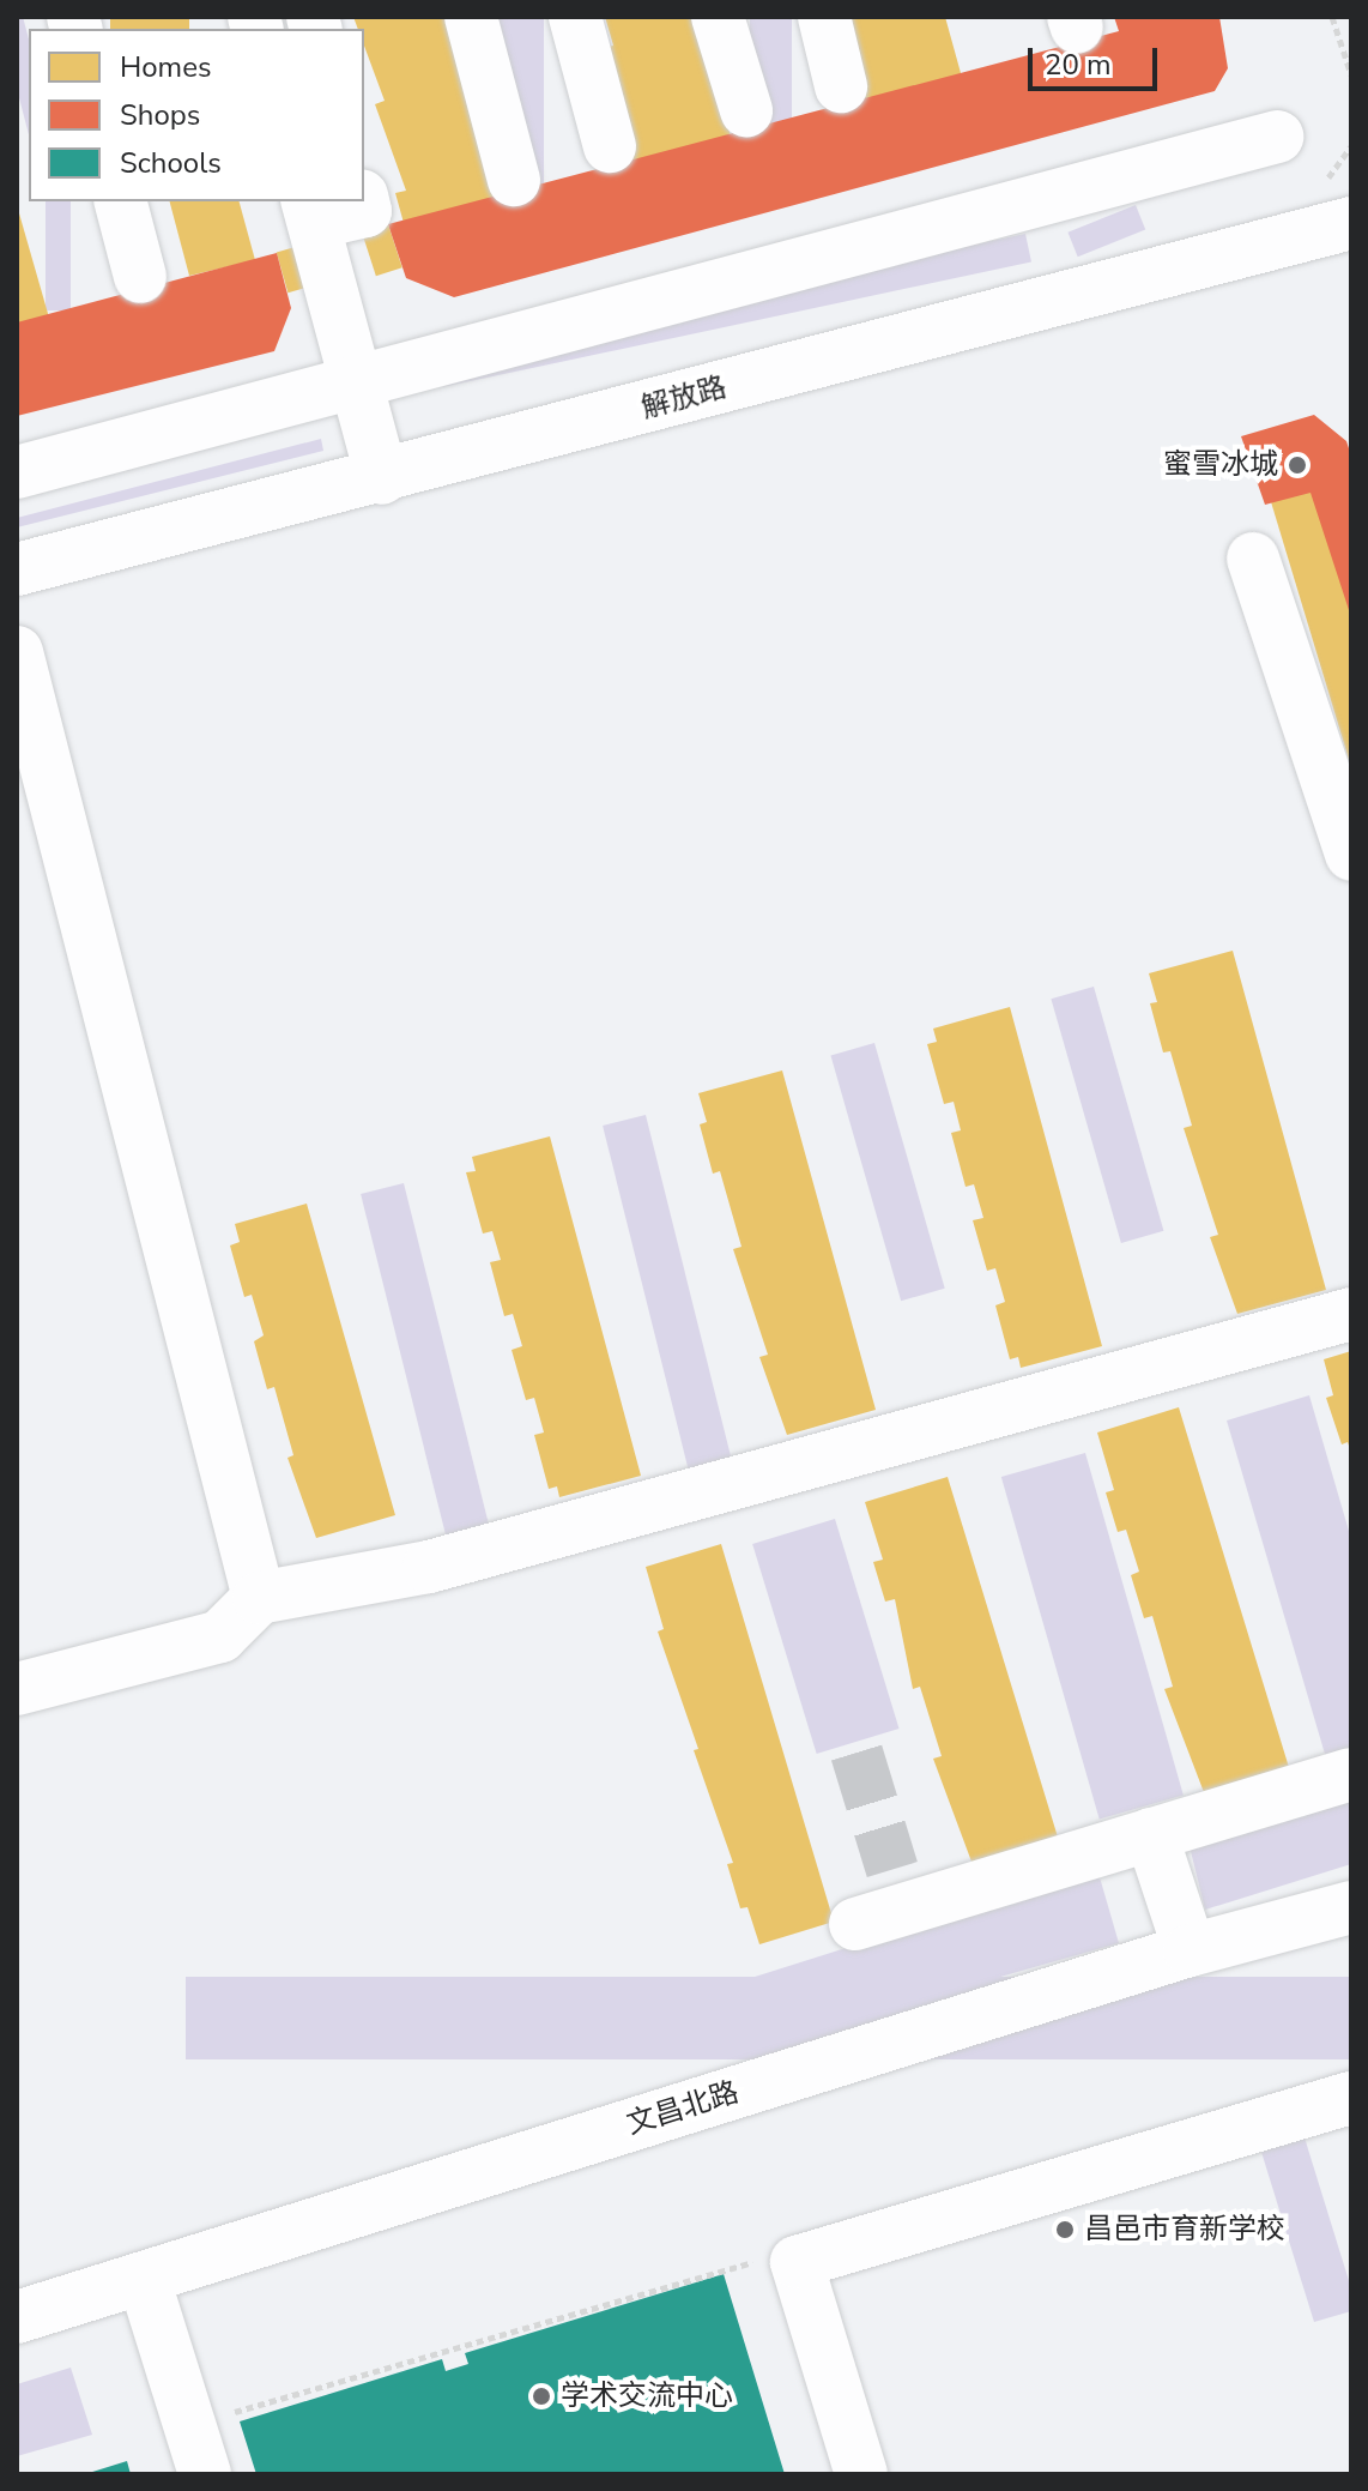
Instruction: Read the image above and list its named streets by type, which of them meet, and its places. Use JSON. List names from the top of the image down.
{
  "streets": {
    "street": ["解放路", "文昌北路"]
  },
  "places": ["蜜雪冰城", "昌邑市育新学校", "学术交流中心"],
  "legend": ["Homes", "Shops", "Schools"],
  "scale_bar": "20 m"
}
